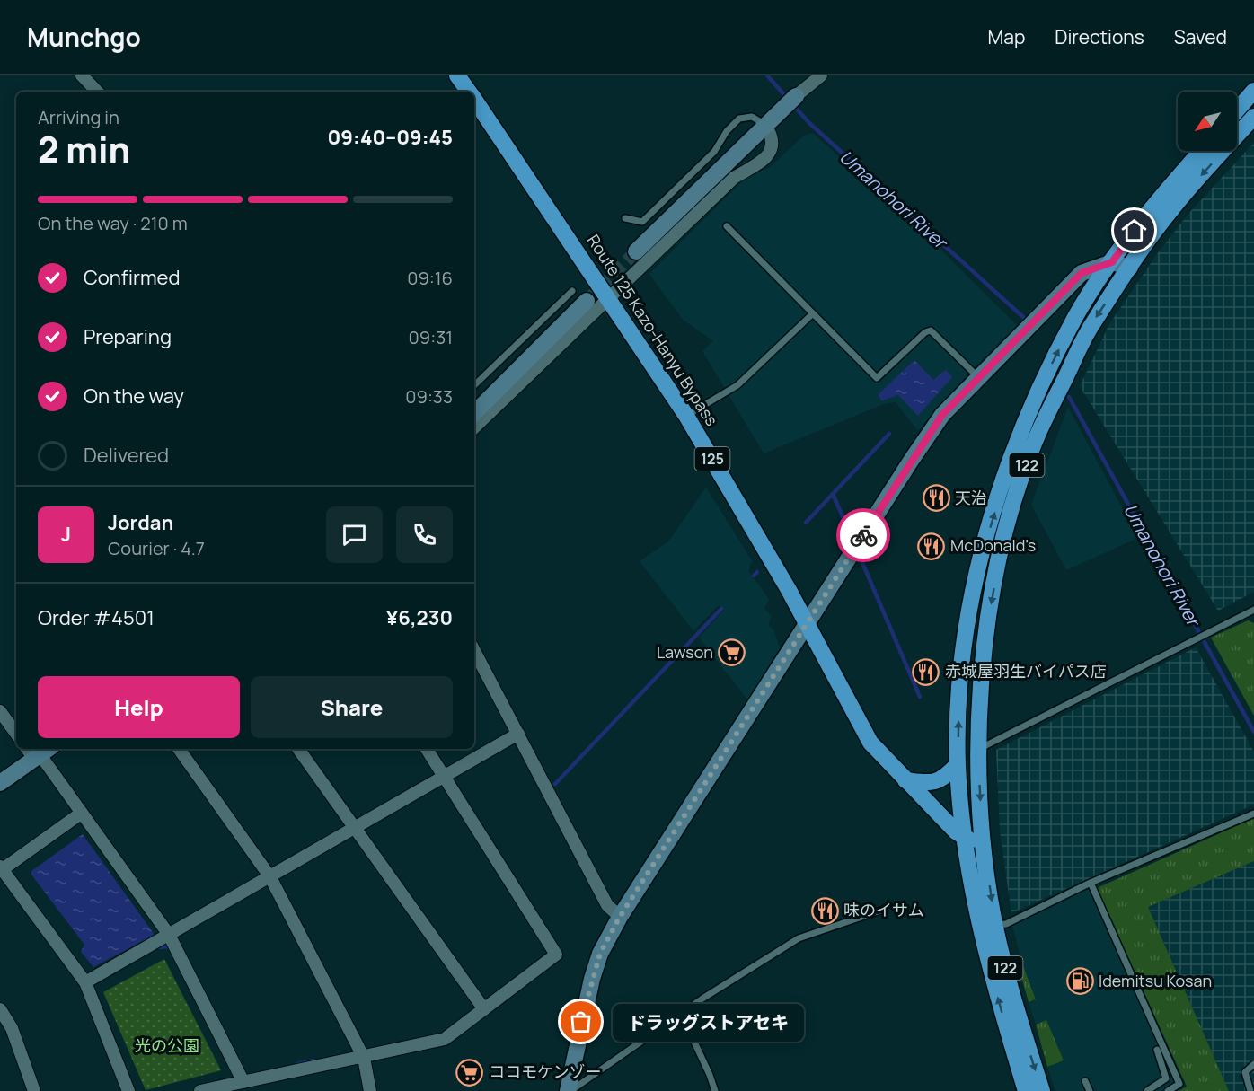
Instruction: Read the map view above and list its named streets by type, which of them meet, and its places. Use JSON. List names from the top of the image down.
{
  "streets": {
    "highway": ["Route 125 Kazo-Hanyu Bypass", "125", "122"]
  },
  "crossings": [
    ["Route 125 Kazo-Hanyu Bypass", "122"]
  ],
  "water": ["Umanohori River"],
  "parks": ["光の公園"],
  "places": {
    "restaurant": [
      "天治",
      "McDonald's",
      "赤城屋羽生バイパス店",
      "味のイサム"
    ],
    "supermarket": ["Lawson", "ココモケンゾー"],
    "fuel station": ["Idemitsu Kosan"],
    "other": ["ドラッグストアセキ"]
  },
  "north": "bottom left",
  "page": {
    "header": "Munchgo",
    "nav": ["Map", "Directions", "Saved"],
    "heading": ["2 min", "Arriving in", "09:40–09:45"],
    "panel": [
      "Jordan",
      "Courier · 4.7",
      "Order #4501",
      "¥6,230"
    ],
    "bar": "On the way · 210 m",
    "list": [
      ["Confirmed", "09:16"],
      ["Preparing", "09:31"],
      ["On the way", "09:33"],
      "Delivered"
    ],
    "round": "J",
    "buttons": ["Help", "Share"],
    "bubble": "ドラッグストアセキ"
  }
}
